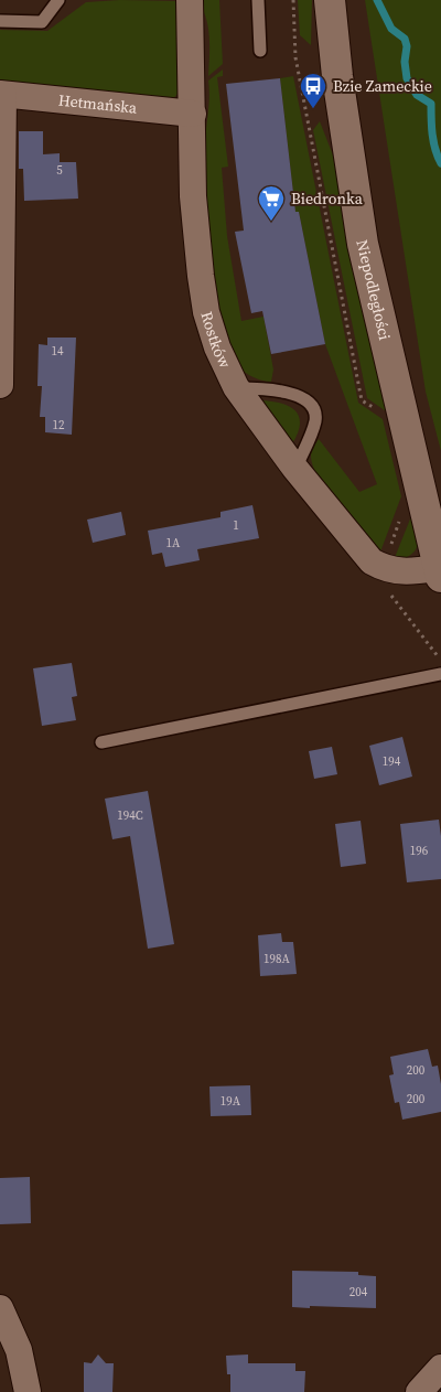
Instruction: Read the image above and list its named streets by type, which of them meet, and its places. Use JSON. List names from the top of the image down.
{
  "streets": {
    "street": ["Hetmańska", "Niepodległości", "Rostków"]
  },
  "crossings": [
    ["Hetmańska", "Rostków"],
    ["Niepodległości", "Rostków"]
  ],
  "places": {
    "bus stop": ["Bzie Zameckie"],
    "supermarket": ["Biedronka"]
  },
  "house_numbers": [
    "5",
    "14",
    "12",
    "1",
    "1A",
    "194",
    "194C",
    "196",
    "198A",
    "200",
    "200",
    "19A",
    "204"
  ]
}
